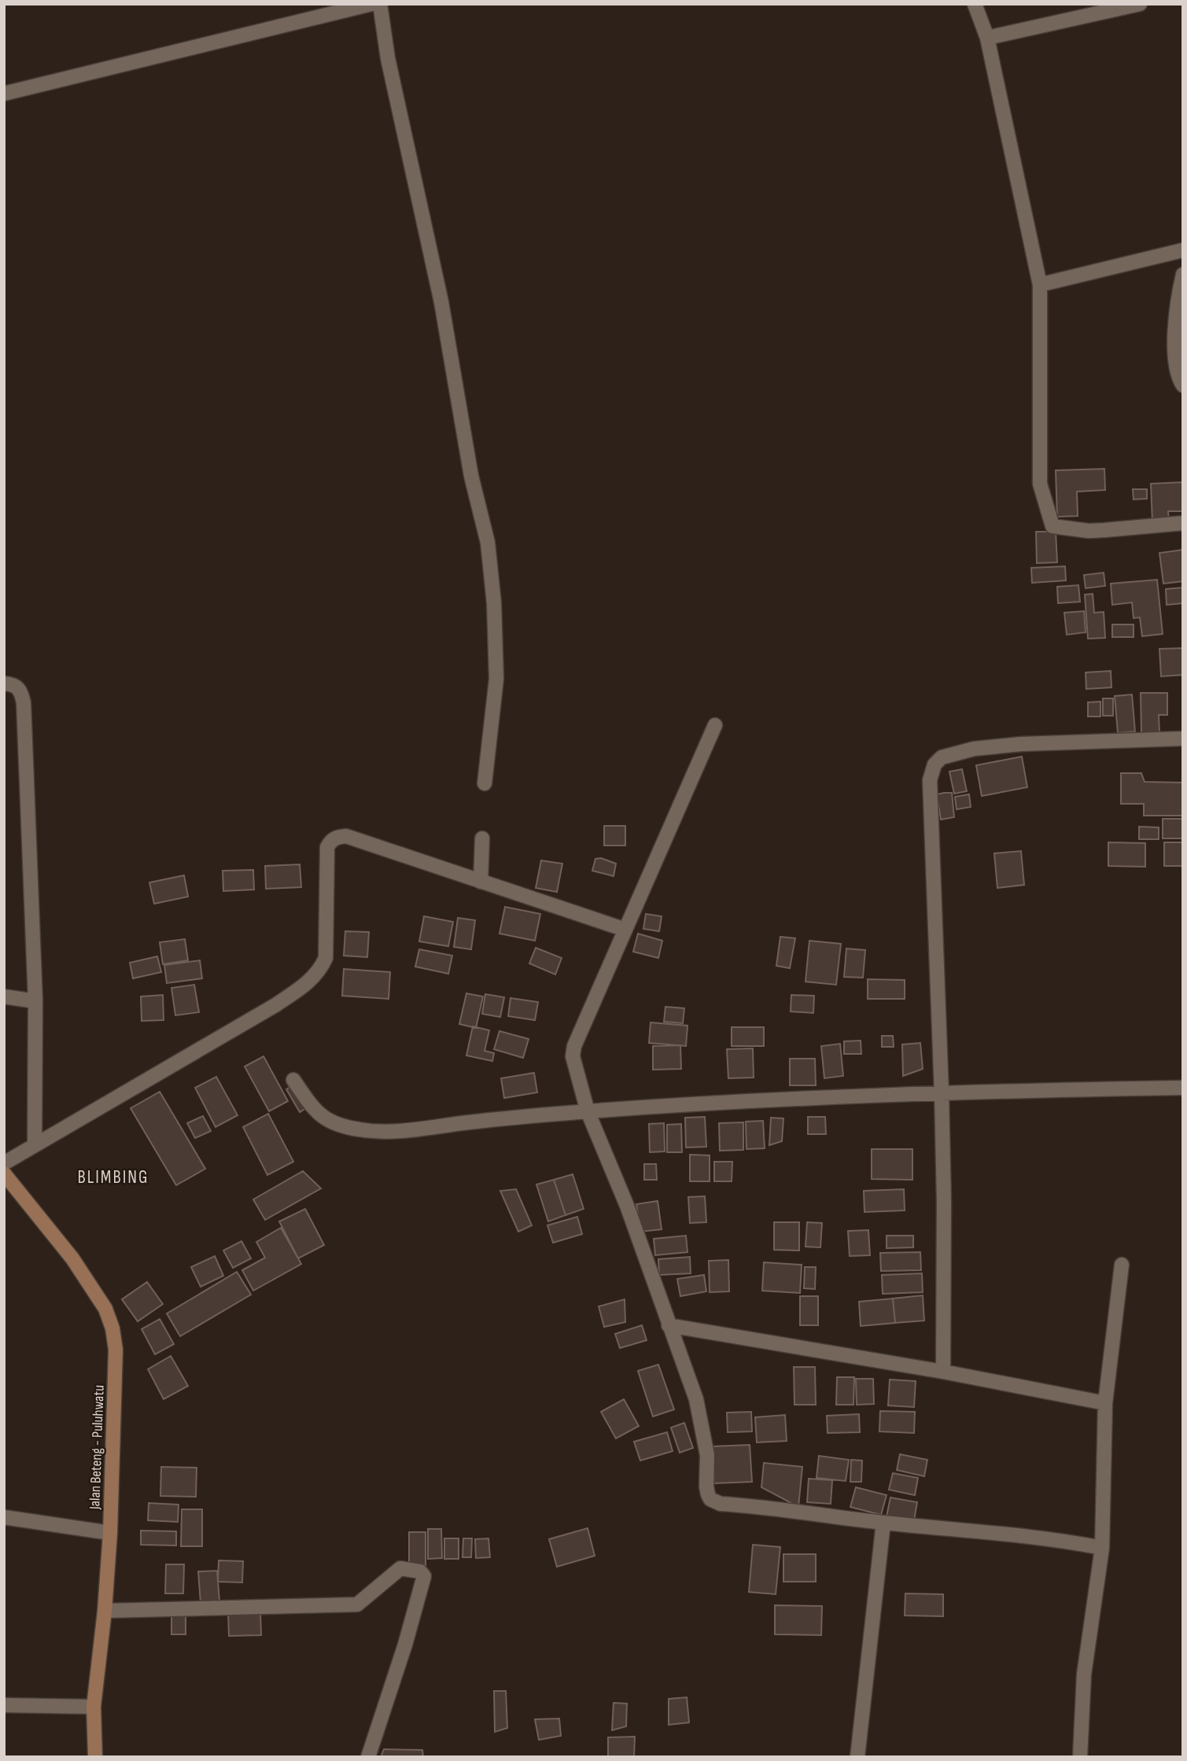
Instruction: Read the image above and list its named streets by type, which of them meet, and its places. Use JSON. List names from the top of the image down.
{
  "streets": {
    "street": ["Jalan Beteng - Puluhwatu"]
  },
  "districts": ["BLIMBING"]
}
